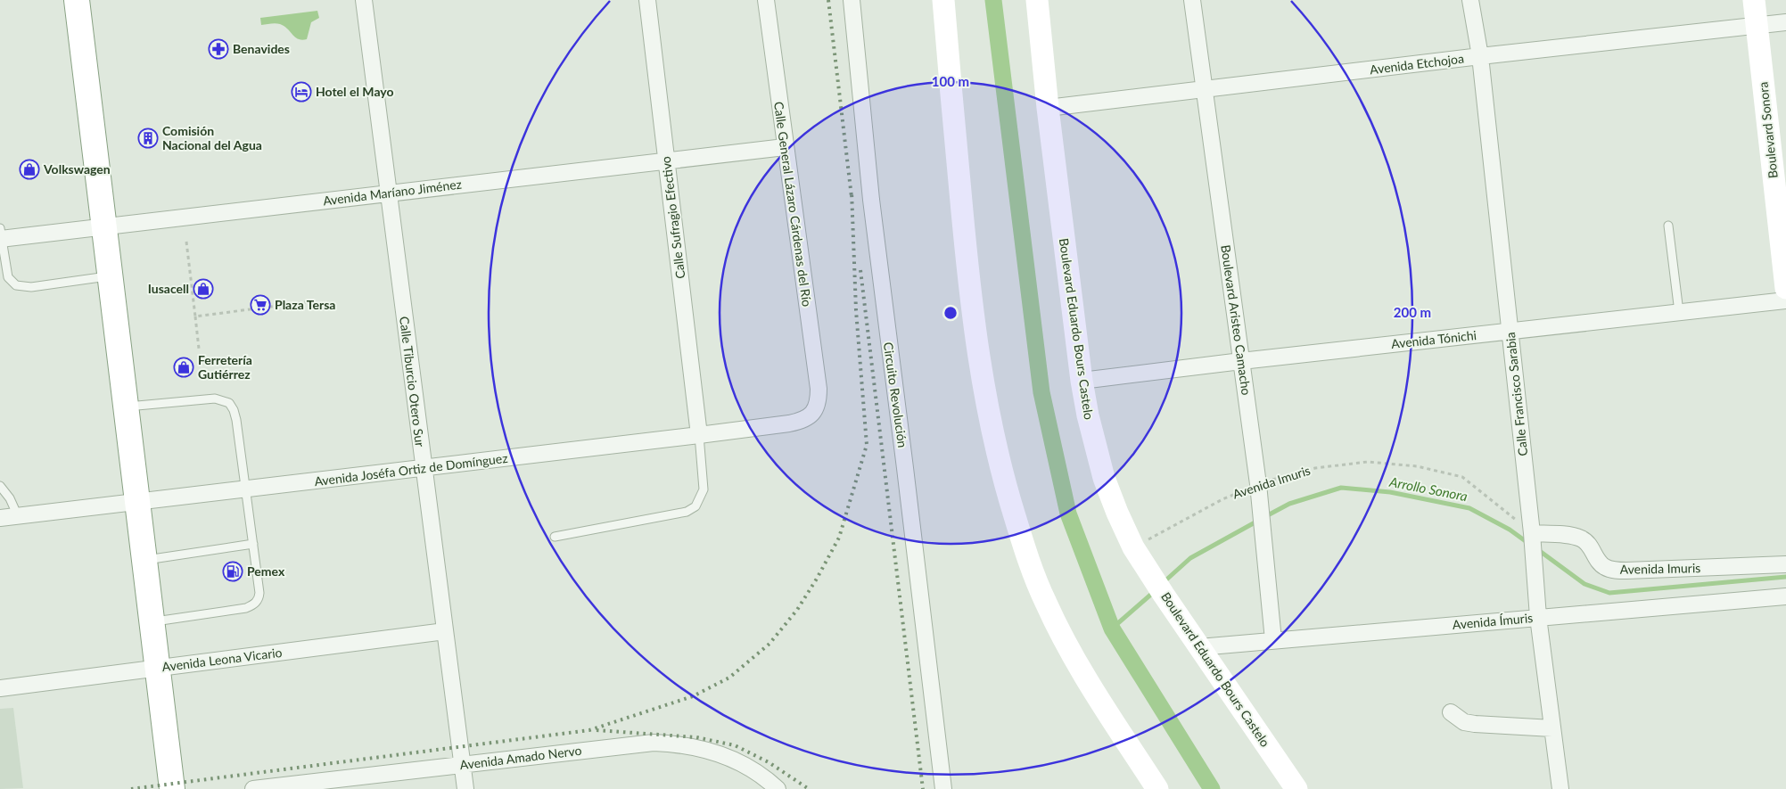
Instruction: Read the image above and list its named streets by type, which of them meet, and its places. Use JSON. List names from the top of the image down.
{
  "streets": {
    "main road": ["Boulevard Sonora", "Boulevard Eduardo Bours Castelo"],
    "street": [
      "Avenida Etchojoa",
      "Avenida Maríano Jiménez",
      "Calle General Lázaro Cárdenas del Río",
      "Calle Sufragio Efectivo",
      "Boulevard Aristeo Camacho",
      "Avenida Tónichi",
      "Calle Tiburcio Otero Sur",
      "Calle Francisco Sarabia",
      "Circuito Revolución",
      "Avenida Joséfa Ortiz de Domínguez",
      "Avenida Imuris",
      "Avenida Ímuris",
      "Avenida Leona Vicario",
      "Avenida Amado Nervo"
    ]
  },
  "crossings": [
    ["Avenida Etchojoa", "Boulevard Sonora"],
    ["Avenida Etchojoa", "Boulevard Aristeo Camacho"],
    ["Avenida Etchojoa", "Boulevard Eduardo Bours Castelo"],
    ["Avenida Etchojoa", "Calle Francisco Sarabia"],
    ["Avenida Maríano Jiménez", "Calle General Lázaro Cárdenas del Río"],
    ["Avenida Maríano Jiménez", "Calle Sufragio Efectivo"],
    ["Avenida Maríano Jiménez", "Calle Tiburcio Otero Sur"],
    ["Calle General Lázaro Cárdenas del Río", "Avenida Joséfa Ortiz de Domínguez"],
    ["Calle Sufragio Efectivo", "Avenida Joséfa Ortiz de Domínguez"],
    ["Boulevard Aristeo Camacho", "Avenida Tónichi"],
    ["Boulevard Aristeo Camacho", "Avenida Imuris"],
    ["Boulevard Aristeo Camacho", "Avenida Ímuris"],
    ["Boulevard Eduardo Bours Castelo", "Avenida Tónichi"],
    ["Boulevard Eduardo Bours Castelo", "Avenida Imuris"],
    ["Boulevard Eduardo Bours Castelo", "Avenida Ímuris"],
    ["Avenida Tónichi", "Calle Francisco Sarabia"],
    ["Calle Tiburcio Otero Sur", "Avenida Joséfa Ortiz de Domínguez"],
    ["Calle Tiburcio Otero Sur", "Avenida Leona Vicario"],
    ["Calle Tiburcio Otero Sur", "Avenida Amado Nervo"],
    ["Calle Francisco Sarabia", "Avenida Imuris"],
    ["Calle Francisco Sarabia", "Avenida Ímuris"]
  ],
  "water": ["Arrollo Sonora"],
  "places": {
    "pharmacy": ["Benavides"],
    "hotel": ["Hotel el Mayo"],
    "building": ["Comisión Nacional del Agua"],
    "shop": ["Volkswagen", "Iusacell", "Ferretería Gutiérrez"],
    "supermarket": ["Plaza Tersa"],
    "fuel station": ["Pemex"]
  },
  "rings": ["100 m", "200 m"]
}
